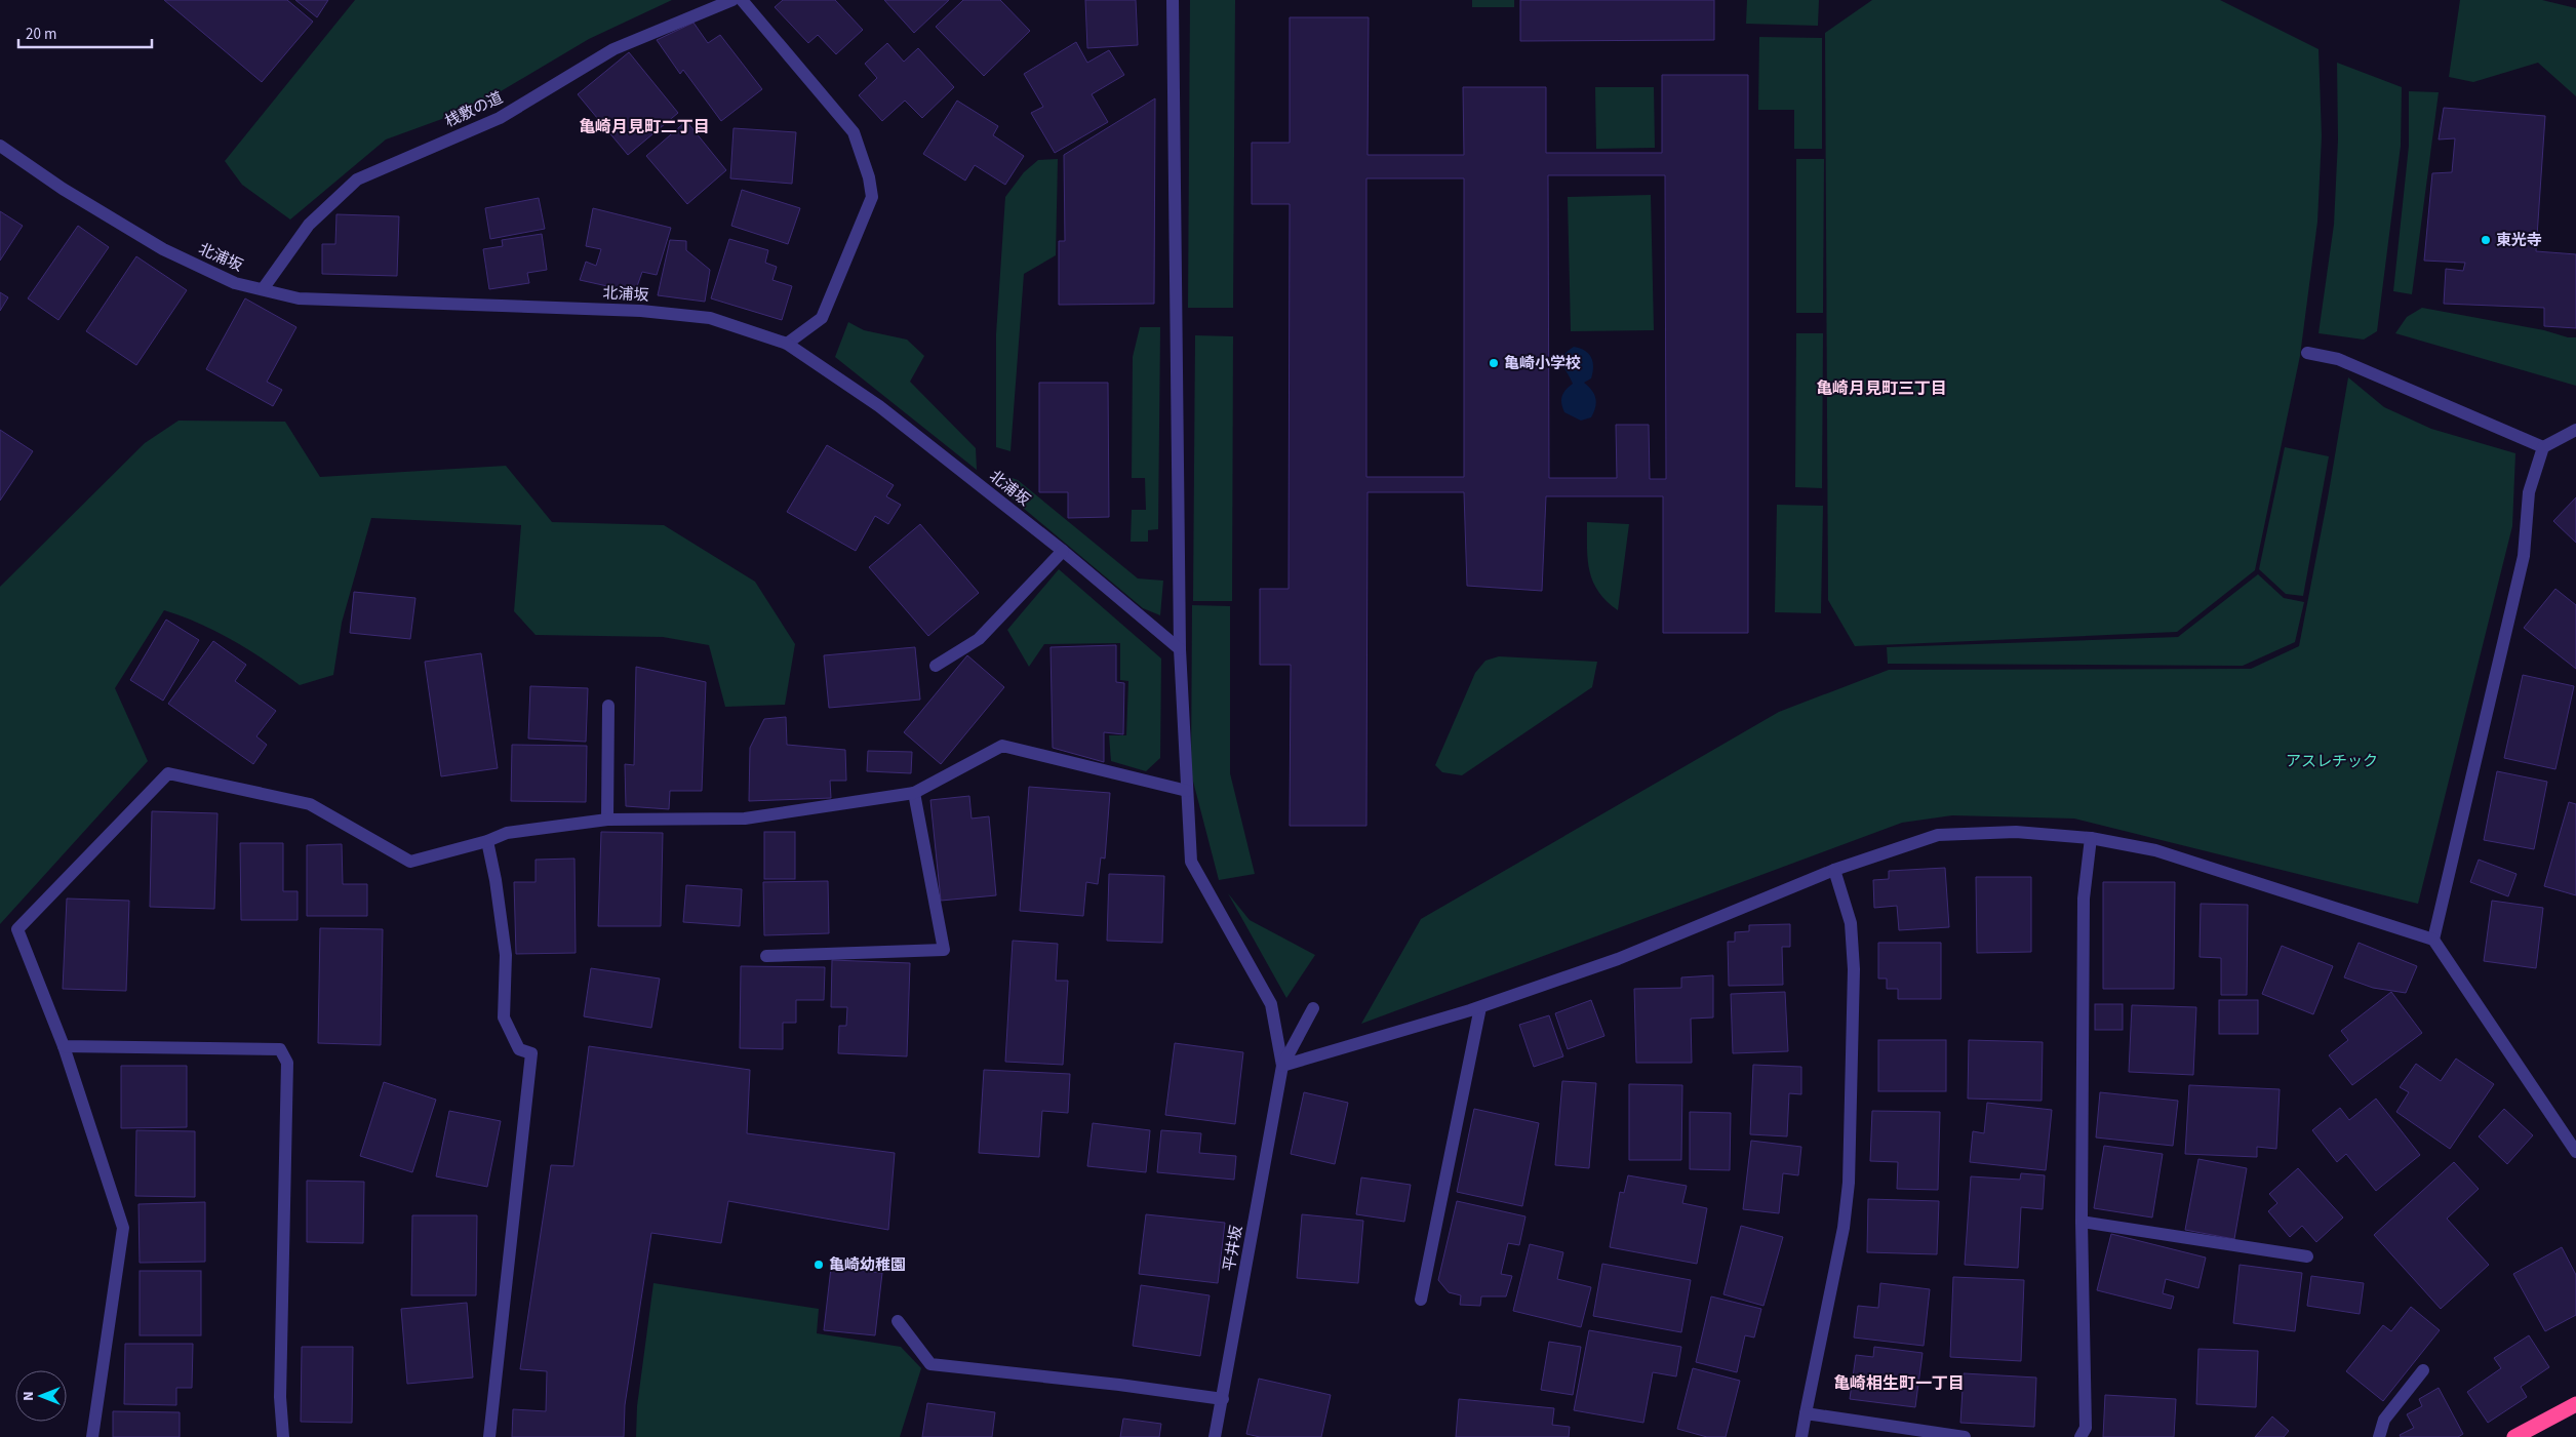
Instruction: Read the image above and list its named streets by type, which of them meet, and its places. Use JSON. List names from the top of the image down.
{
  "streets": {
    "street": ["桟敷の道", "北浦坂", "平井坂"]
  },
  "crossings": [
    ["桟敷の道", "北浦坂"]
  ],
  "districts": ["亀崎月見町二丁目", "亀崎月見町三丁目", "亀崎相生町一丁目"],
  "parks": ["アスレチック"],
  "places": ["東光寺", "亀崎小学校", "亀崎幼稚園"],
  "scale_bar": "20 m",
  "north": "left"
}
